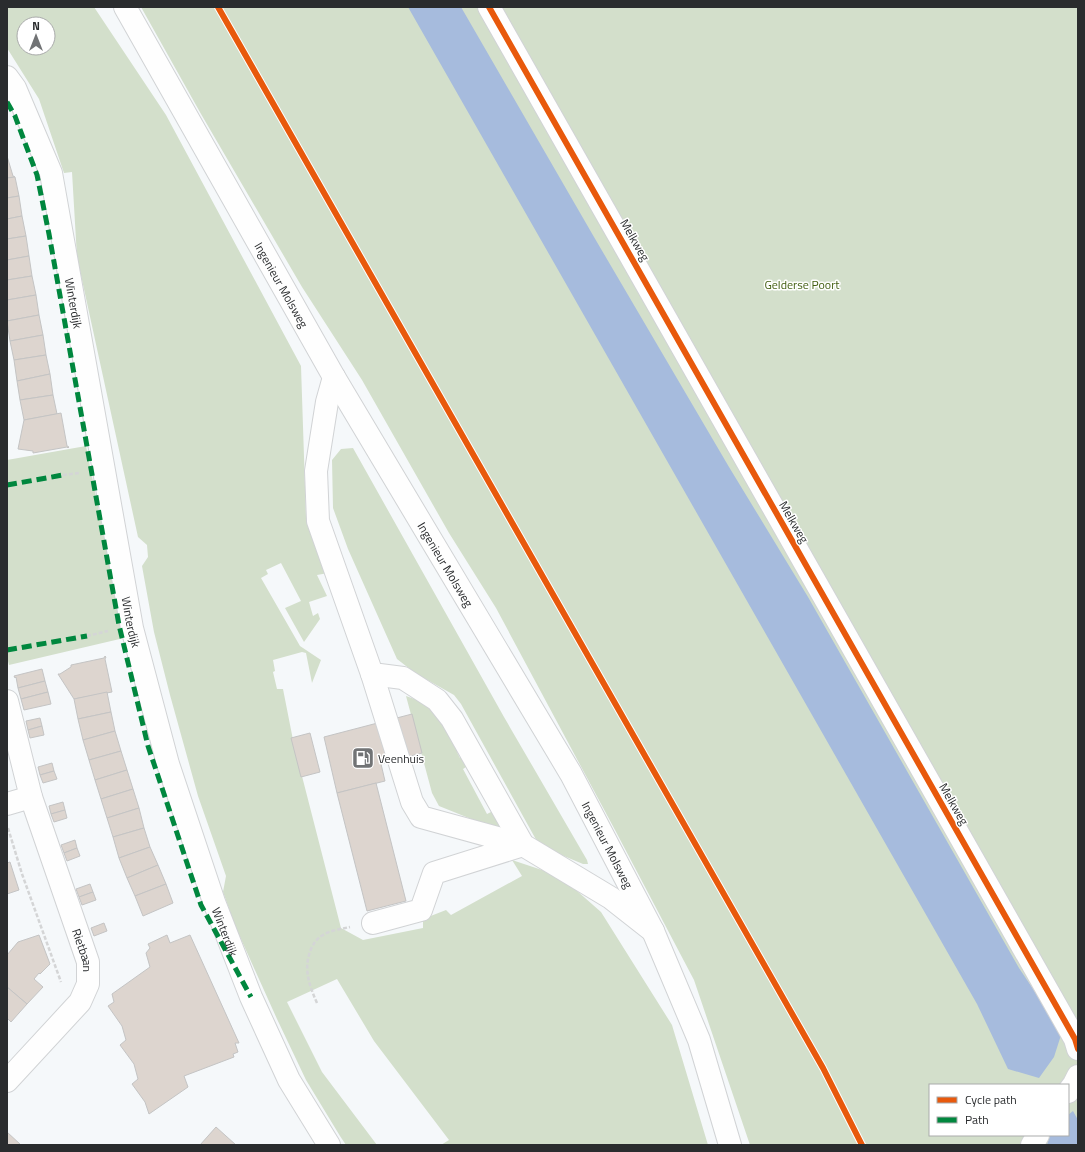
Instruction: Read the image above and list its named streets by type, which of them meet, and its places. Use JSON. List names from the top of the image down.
{
  "streets": {
    "street": [
      "Melkweg",
      "Ingenieur Molsweg",
      "Winterdijk",
      "Rietbaan"
    ]
  },
  "parks": ["Gelderse Poort"],
  "places": {
    "fuel station": ["Veenhuis"]
  },
  "legend": ["Cycle path", "Path"],
  "north": "top"
}
